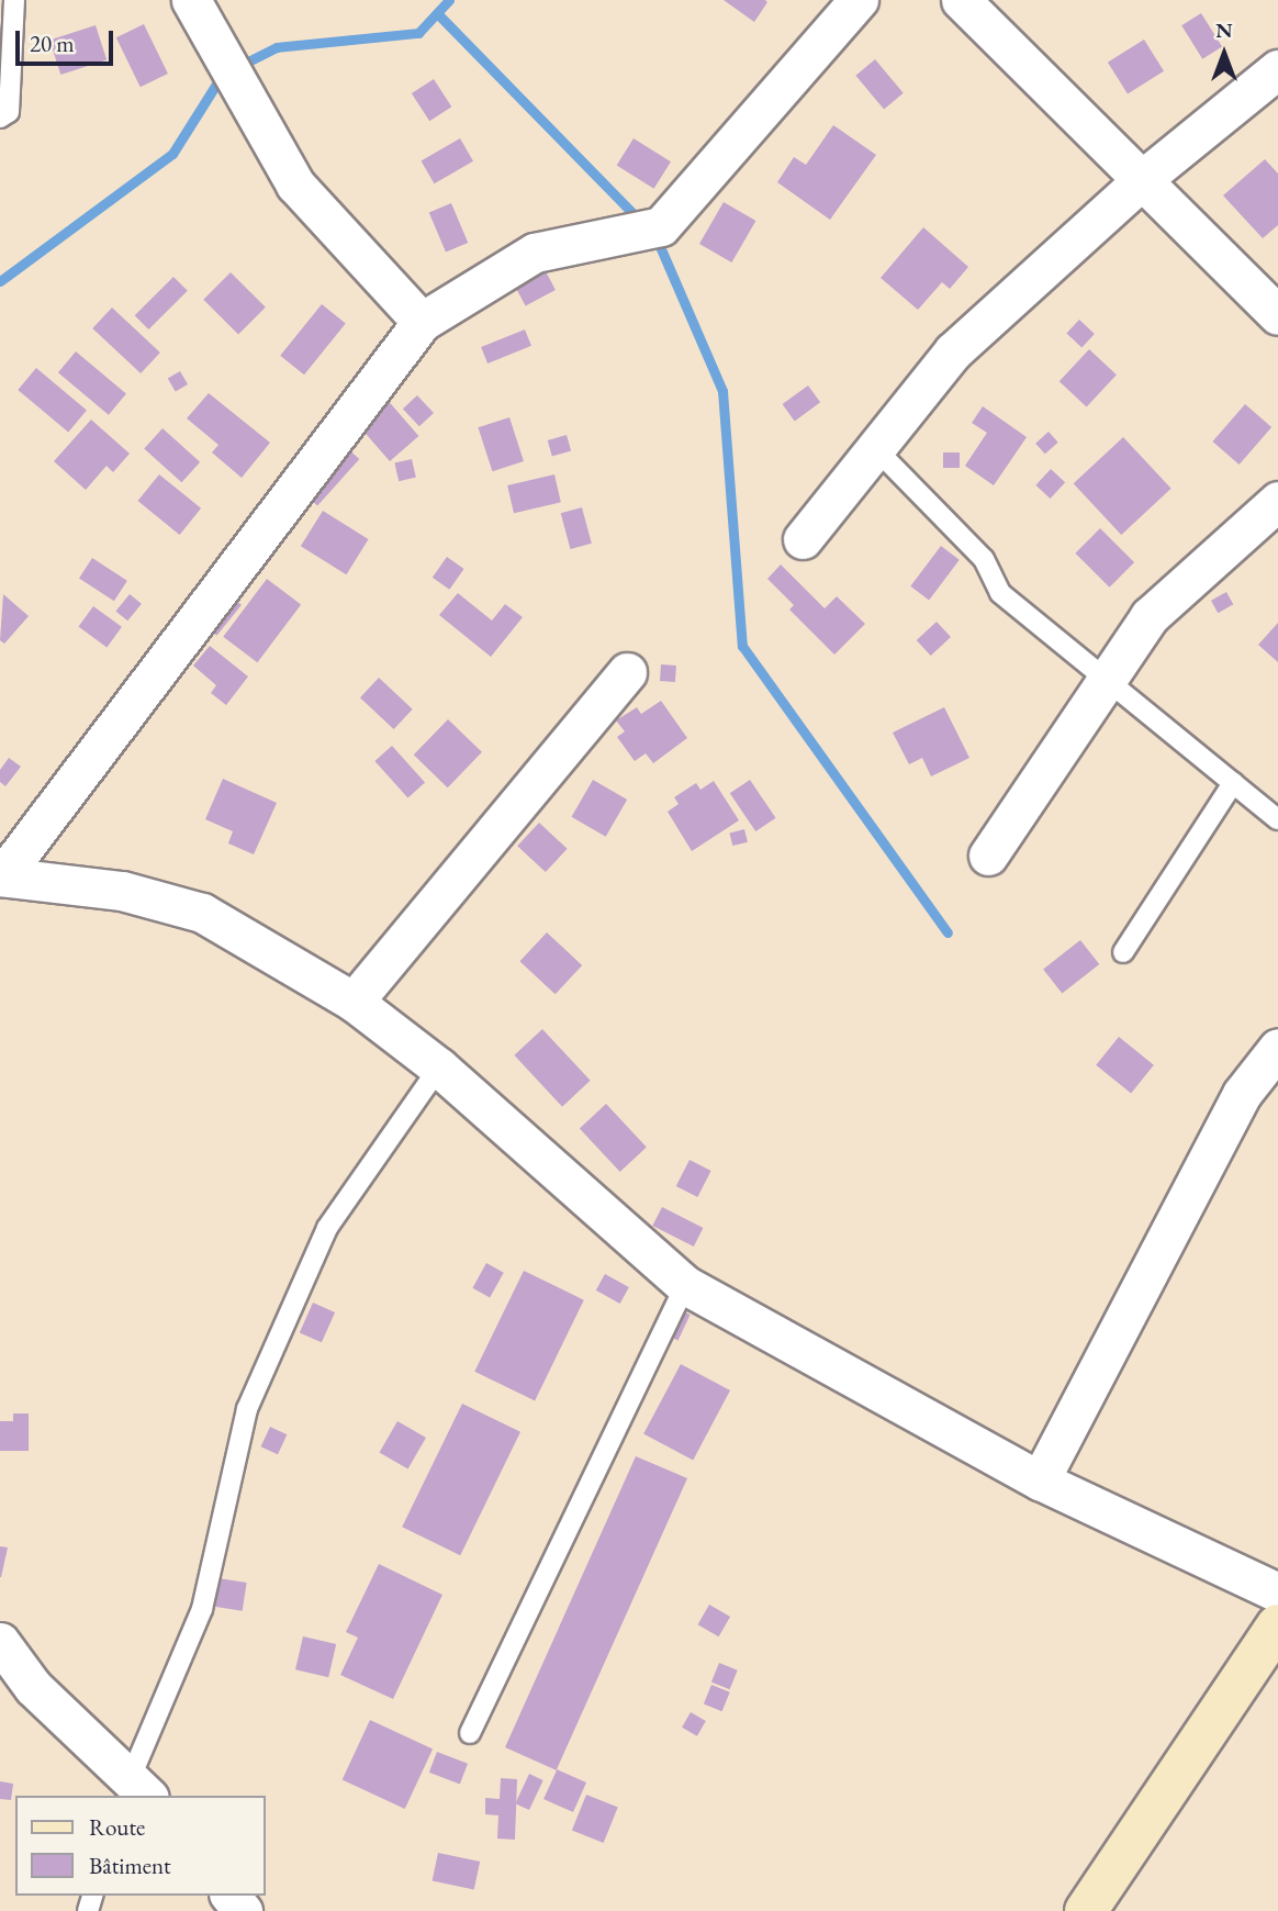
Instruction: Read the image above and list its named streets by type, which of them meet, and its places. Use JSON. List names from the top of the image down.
{
  "legend": ["Route", "Bâtiment"],
  "scale_bar": "20 m",
  "north": "top"
}
